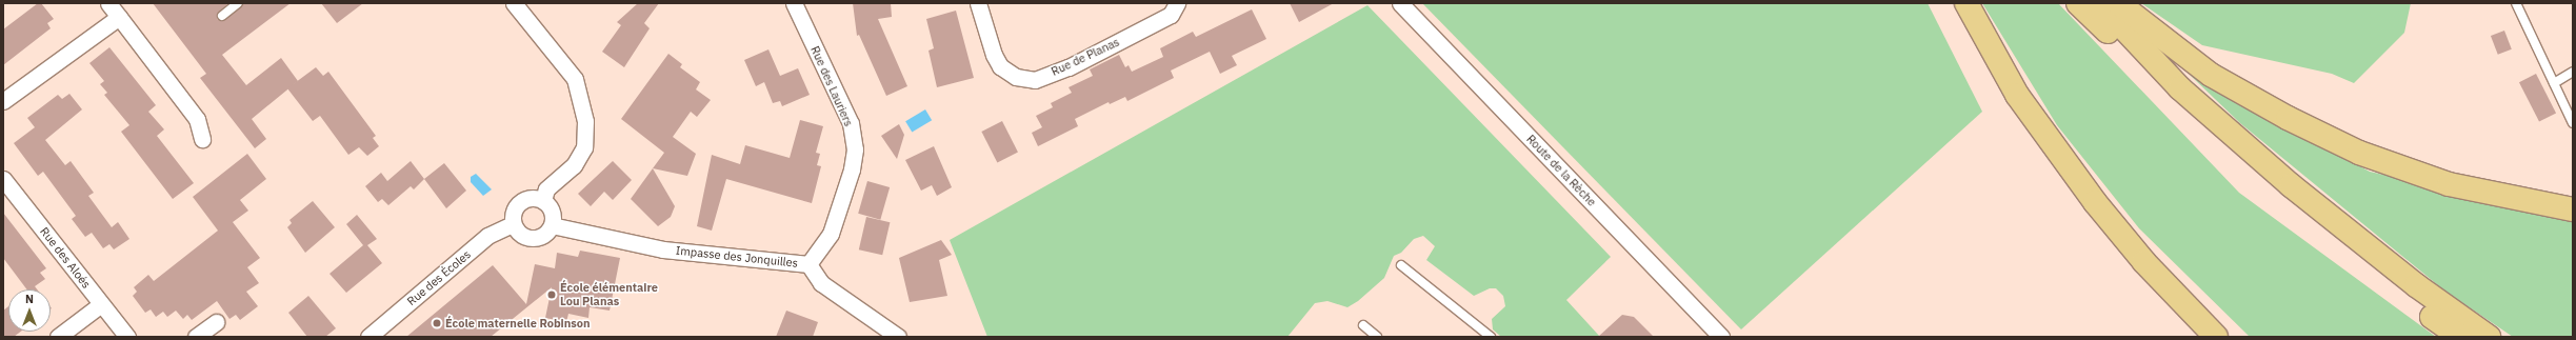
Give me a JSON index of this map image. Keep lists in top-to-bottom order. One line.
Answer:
{"streets":{"street":["Rue de Planas","Rue des Lauriers","Route de la Rèche","Impasse des Jonquilles","Rue des Aloés","Rue des Écoles"]},"crossings":[["Rue des Lauriers","Impasse des Jonquilles"],["Impasse des Jonquilles","Rue des Écoles"]],"places":["École élémentaire Lou Planas","École maternelle Robinson"],"north":"top"}
